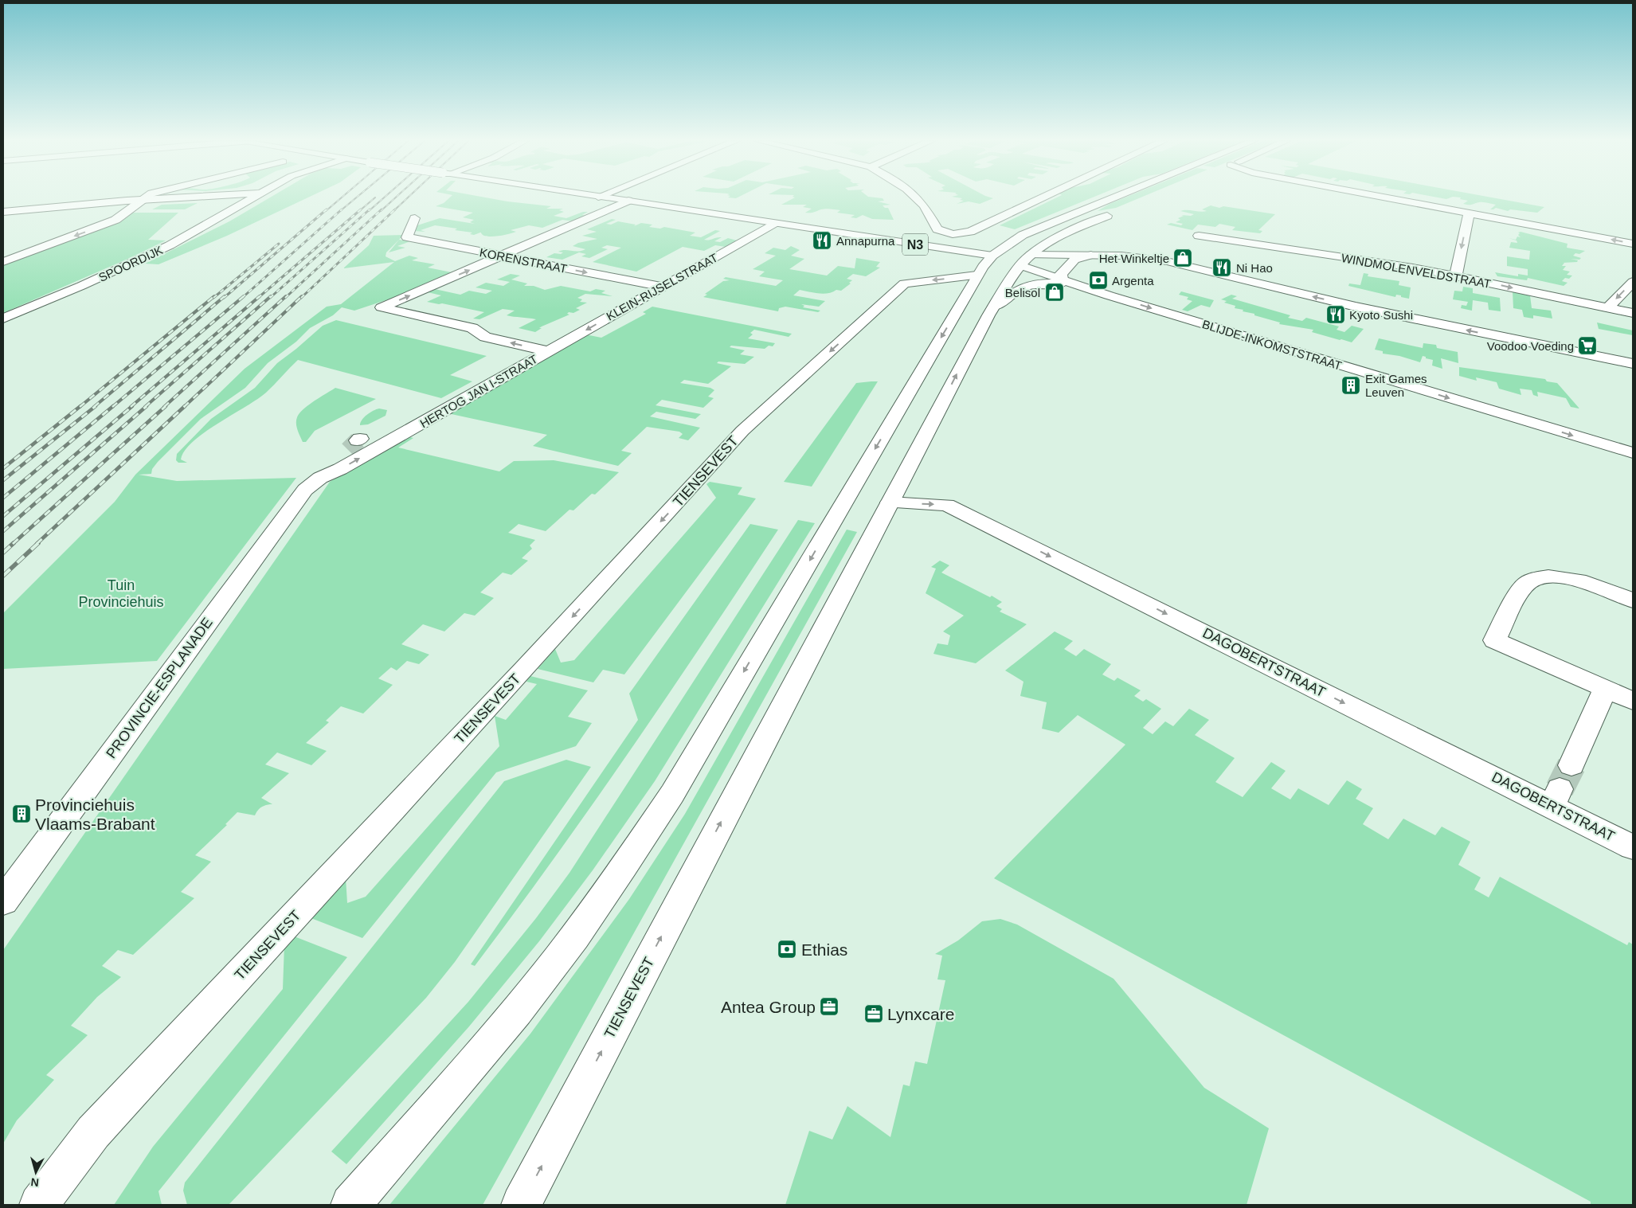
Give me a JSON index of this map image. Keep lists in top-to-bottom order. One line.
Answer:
{"streets":{"street":["N3","KORENSTRAAT","SPOORDIJK","WINDMOLENVELDSTRAAT","KLEIN-RIJSELSTRAAT","BLIJDE-INKOMSTSTRAAT","HERTOG JAN I-STRAAT","TIENSEVEST","DAGOBERTSTRAAT","PROVINCIE-ESPLANADE"]},"crossings":[["N3","KLEIN-RIJSELSTRAAT"],["N3","BLIJDE-INKOMSTSTRAAT"],["N3","TIENSEVEST"],["KORENSTRAAT","KLEIN-RIJSELSTRAAT"],["KORENSTRAAT","HERTOG JAN I-STRAAT"],["KLEIN-RIJSELSTRAAT","HERTOG JAN I-STRAAT"],["BLIJDE-INKOMSTSTRAAT","TIENSEVEST"],["HERTOG JAN I-STRAAT","PROVINCIE-ESPLANADE"],["TIENSEVEST","DAGOBERTSTRAAT"]],"one_way":["DAGOBERTSTRAAT"],"parks":["Tuin Provinciehuis"],"places":{"restaurant":["Annapurna","Ni Hao","Kyoto Sushi"],"shop":["Het Winkeltje","Belisol"],"bank":["Argenta","Ethias"],"supermarket":["Voodoo Voeding"],"building":["Exit Games Leuven","Provinciehuis Vlaams-Brabant"],"office":["Antea Group","Lynxcare"]},"north":"bottom"}
